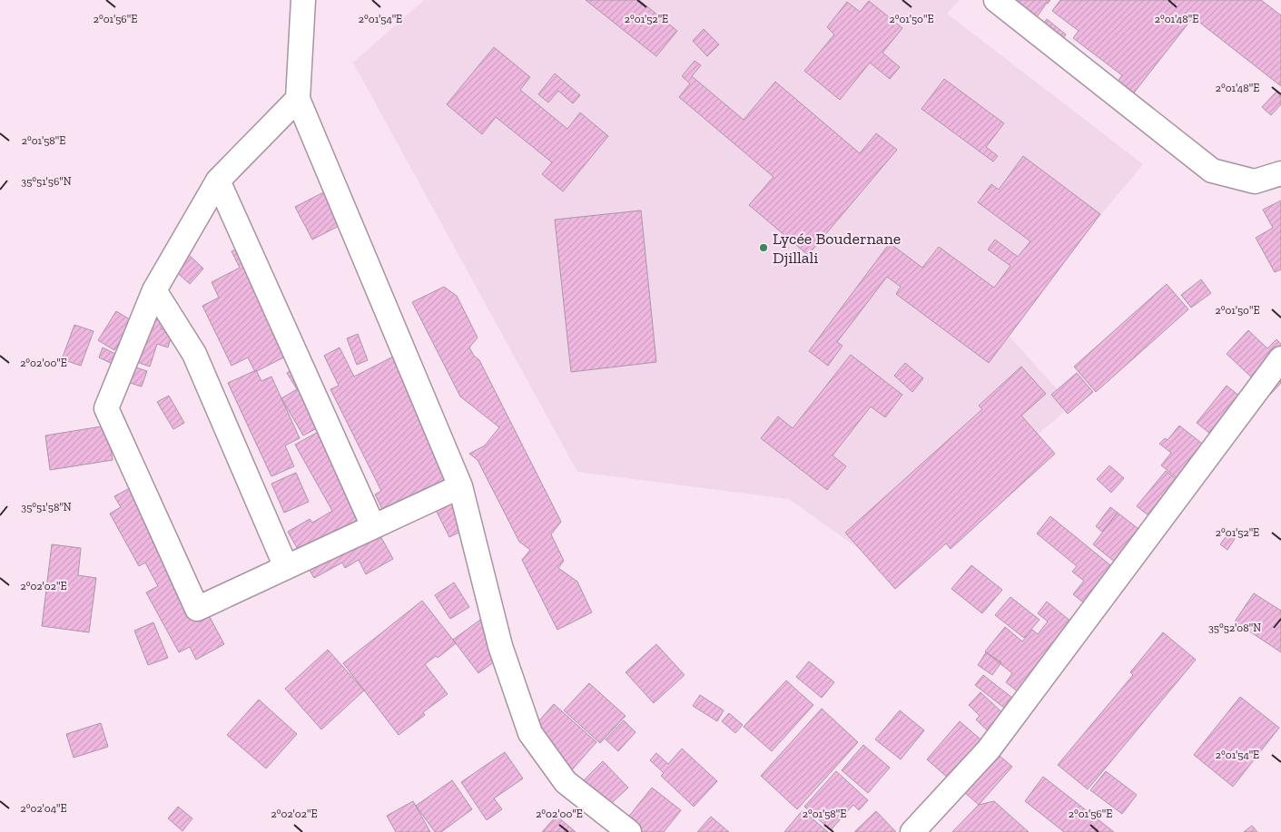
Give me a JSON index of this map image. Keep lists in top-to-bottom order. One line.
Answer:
{"places":["Lycée Boudernane Djillali"],"coordinates":["2°01'56\"E","2°01'54\"E","2°01'52\"E","2°01'50\"E","2°01'48\"E","2°01'58\"E","35°51'56\"N","2°02'00\"E","35°51'58\"N","2°02'02\"E","35°52'08\"N","2°02'04\"E"]}
